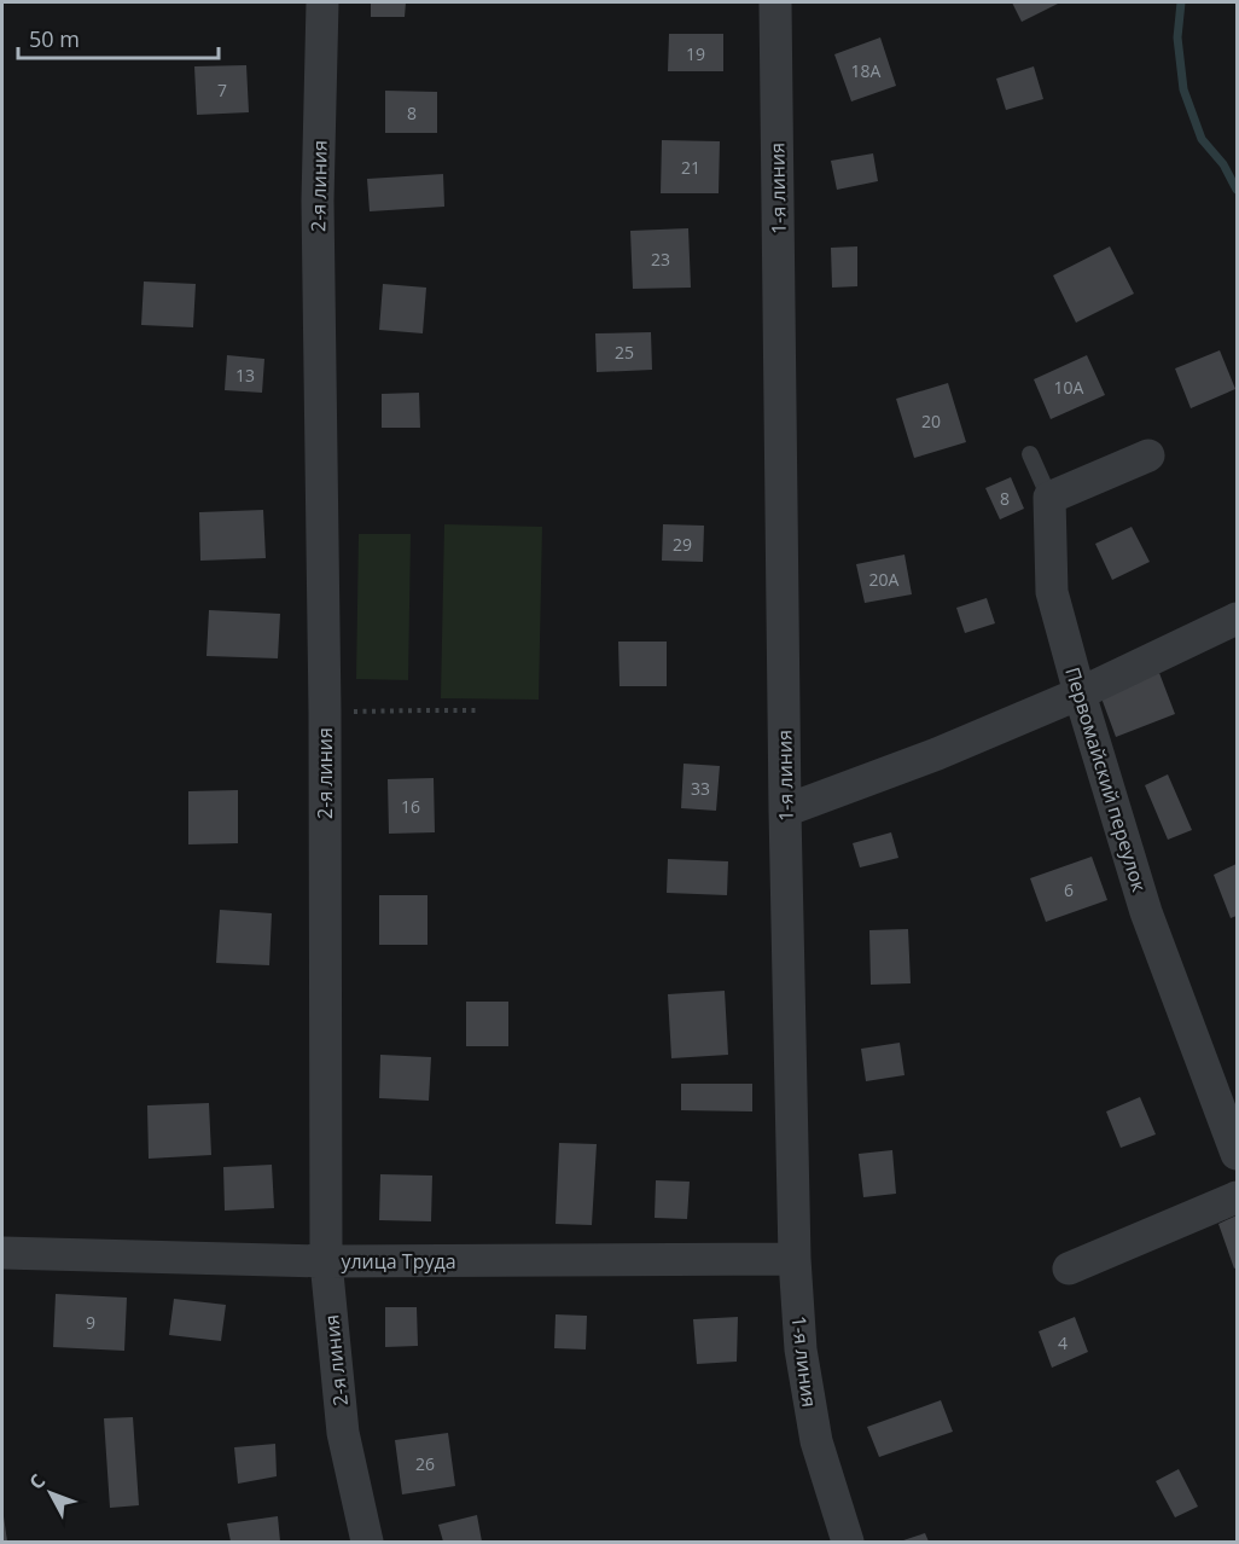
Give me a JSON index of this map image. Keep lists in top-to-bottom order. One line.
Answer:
{"streets":{"street":["2-я линия","1-я линия","Первомайский переулок","улица Труда"]},"crossings":[["2-я линия","улица Труда"],["1-я линия","улица Труда"]],"house_numbers":["19","18А","7","8","21","23","25","13","10А","20","8","29","20А","33","16","6","9","4","26"],"scale_bar":"50 m","north":"top left"}
